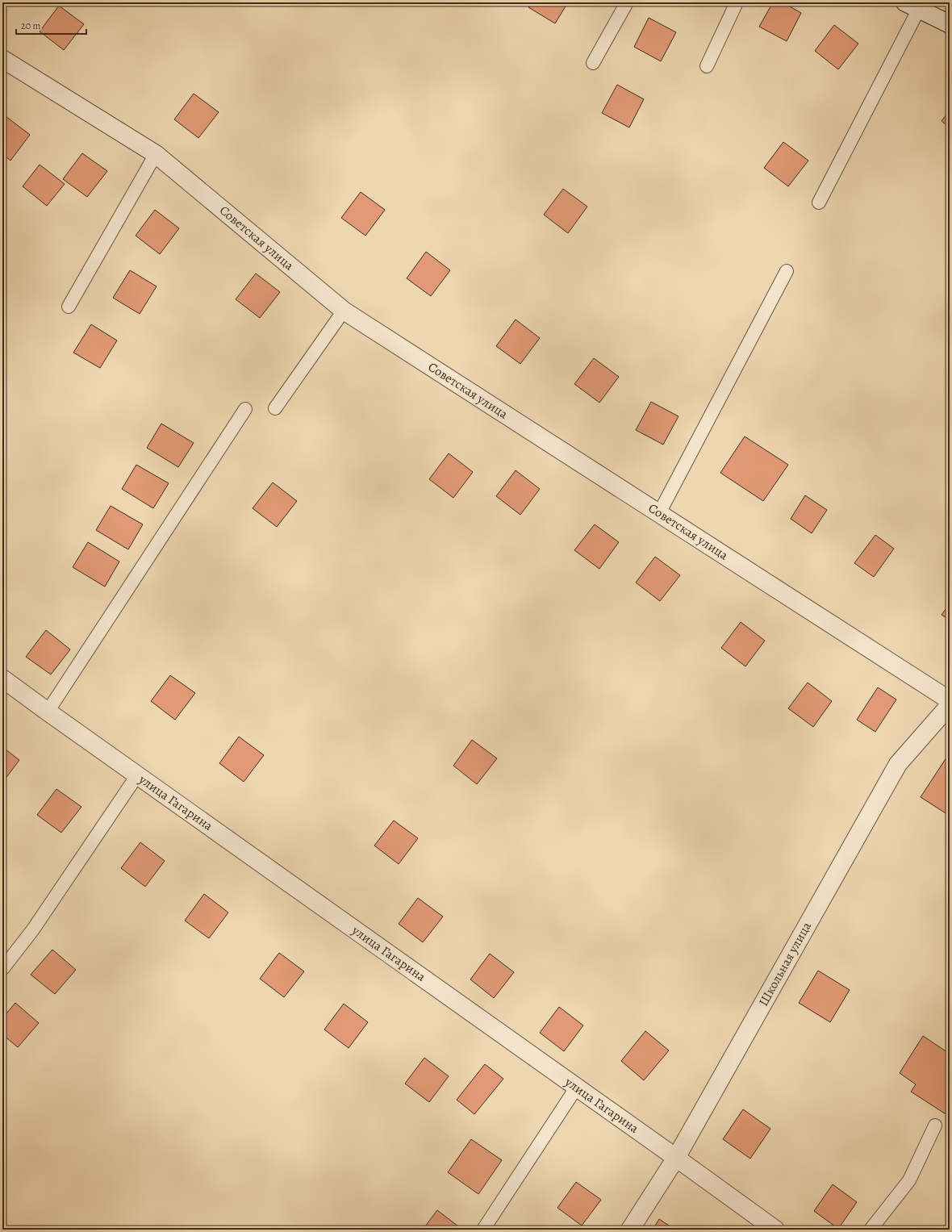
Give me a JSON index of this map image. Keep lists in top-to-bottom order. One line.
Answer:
{"streets":{"street":["Советская улица","улица Гагарина","Школьная улица"]},"crossings":[["улица Гагарина","Школьная улица"]],"scale_bar":"20 m"}
